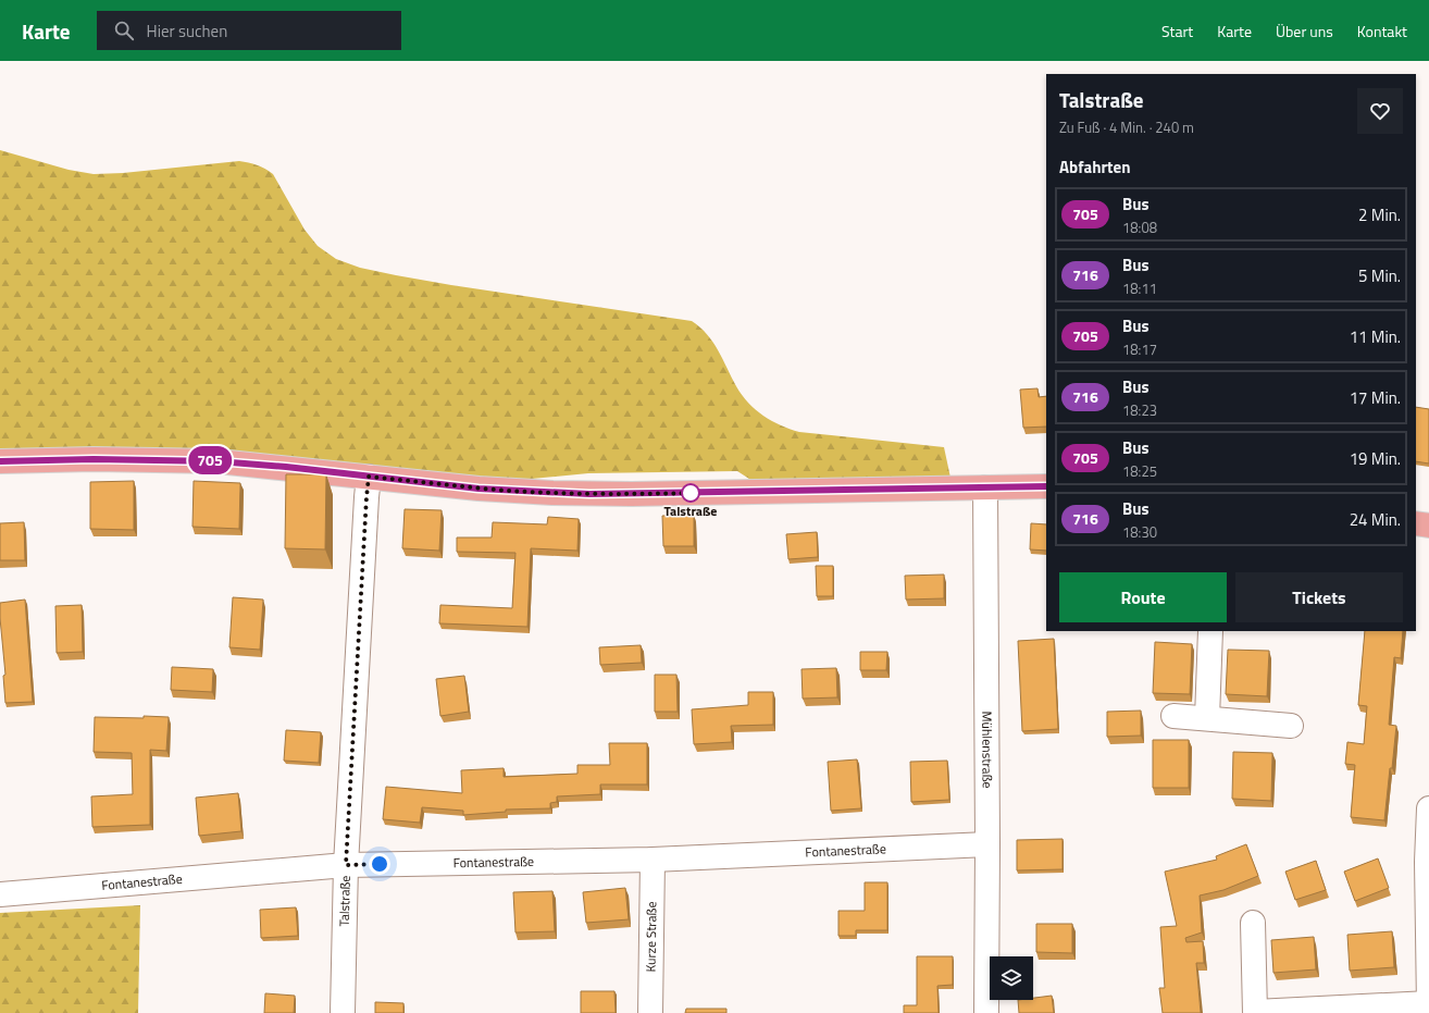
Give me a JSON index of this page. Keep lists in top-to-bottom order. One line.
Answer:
{"streets":{"street":["Mühlenstraße","Fontanestraße","Talstraße","Kurze Straße"]},"crossings":[["Mühlenstraße","Fontanestraße"],["Fontanestraße","Talstraße"],["Fontanestraße","Kurze Straße"]],"places":["Talstraße"],"lines":["bus line 705"],"page":{"header":"Karte","search":"Hier suchen","nav":["Start","Karte","Über uns","Kontakt"],"on_map":"705","heading":[["Talstraße","Zu Fuß · 4 Min. · 240 m"],"Abfahrten"],"list":[{"mark":"705","name":"Bus","note":"18:08","value":"2 Min."},{"mark":"716","name":"Bus","note":"18:11","value":"5 Min."},{"mark":"705","name":"Bus","note":"18:17","value":"11 Min."},{"mark":"716","name":"Bus","note":"18:23","value":"17 Min."},{"mark":"705","name":"Bus","note":"18:25","value":"19 Min."},{"mark":"716","name":"Bus","note":"18:30","value":"24 Min."}],"buttons":["Route","Tickets"]}}
